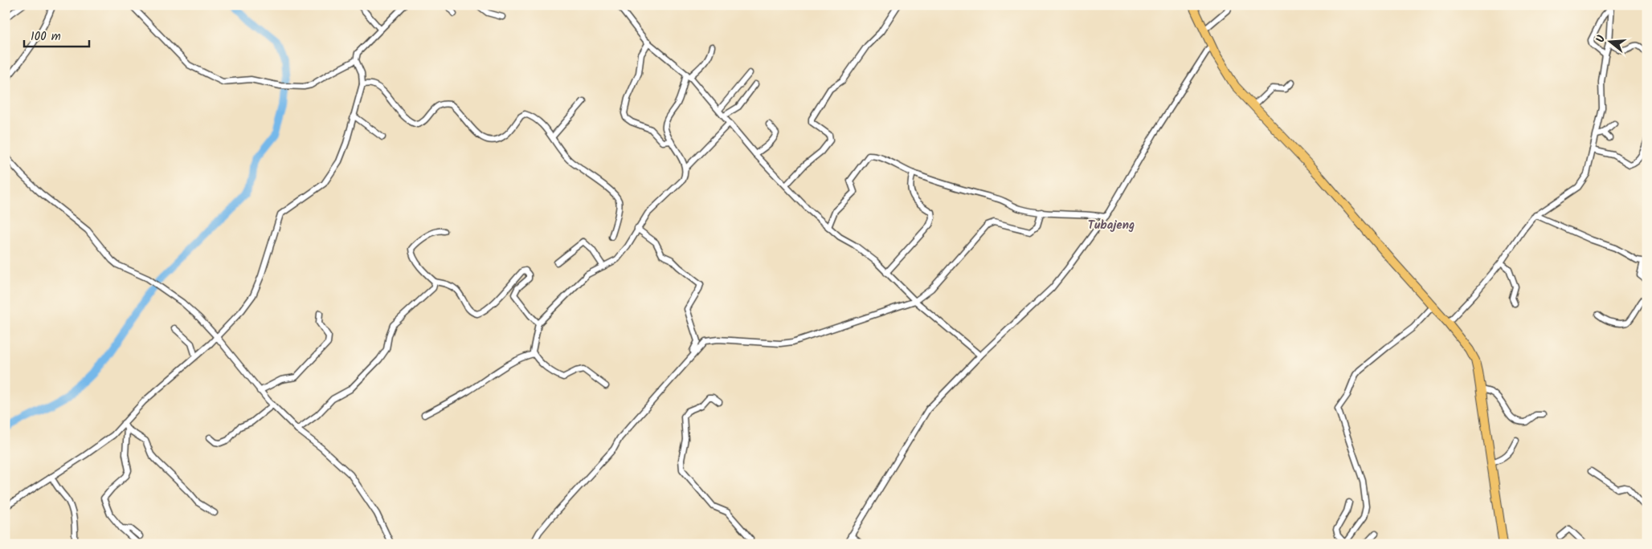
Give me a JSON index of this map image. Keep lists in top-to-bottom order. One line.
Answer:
{"districts":["Tubajeng"],"scale_bar":"100 m","north":"left"}
